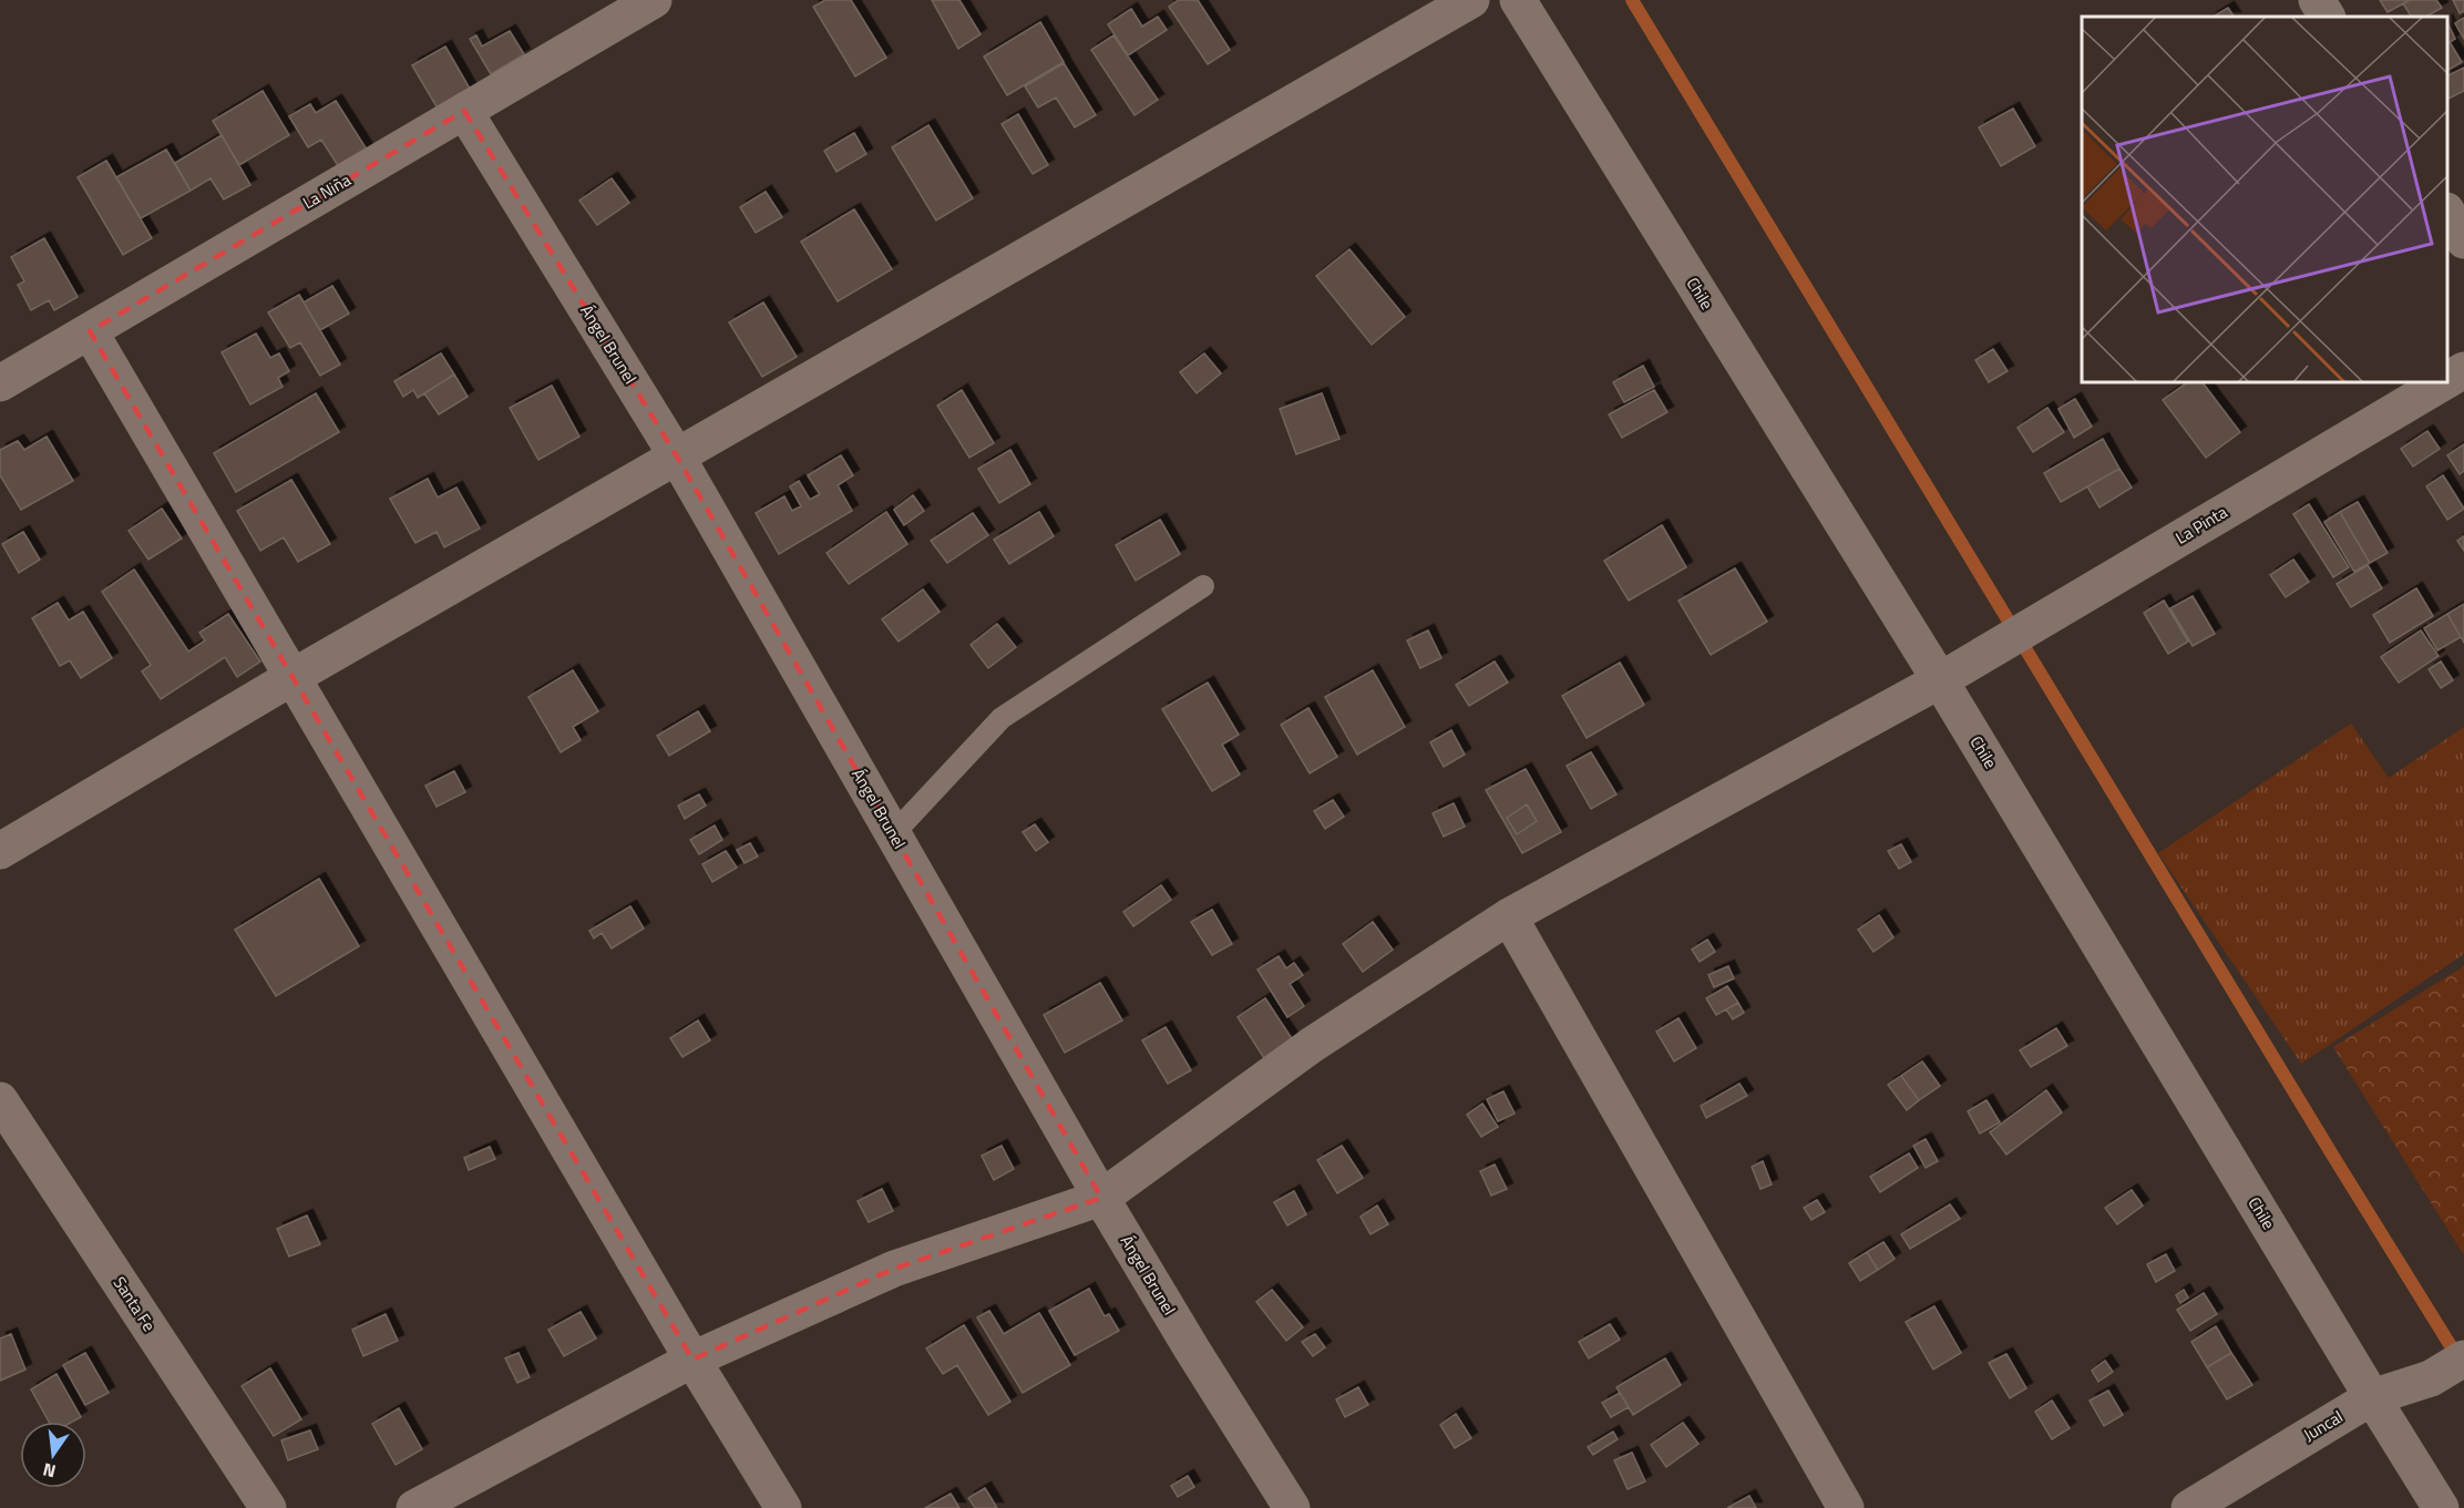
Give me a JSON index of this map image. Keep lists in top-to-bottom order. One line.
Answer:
{"streets":{"street":["La Niña","Chile","Ángel Brunel","La Pinta","Santa Fe","Juncal"]},"crossings":[["La Niña","Ángel Brunel"],["Chile","La Pinta"],["Chile","Juncal"],["Ángel Brunel","La Pinta"]],"north":"bottom"}
